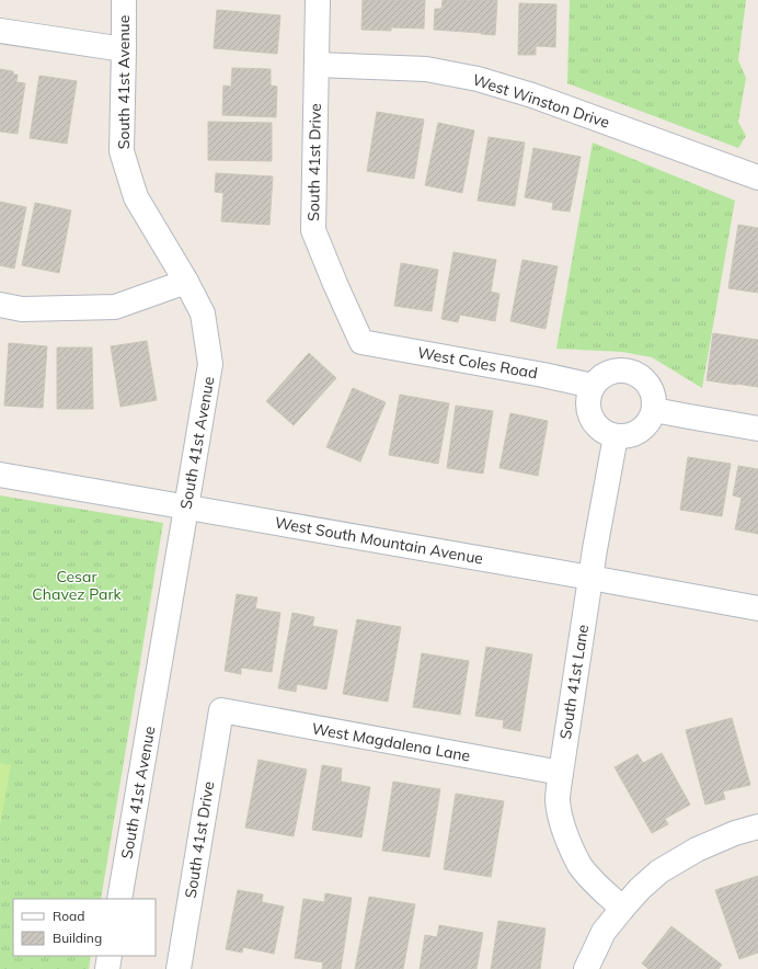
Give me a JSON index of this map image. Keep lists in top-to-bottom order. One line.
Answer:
{"streets":{"street":["South 41st Avenue","West Winston Drive","South 41st Drive","West Coles Road","West South Mountain Avenue","South 41st Lane","West Magdalena Lane"]},"crossings":[["South 41st Avenue","West South Mountain Avenue"],["West Winston Drive","South 41st Drive"],["South 41st Drive","West Coles Road"],["South 41st Drive","West Magdalena Lane"],["West Coles Road","South 41st Lane"],["West South Mountain Avenue","South 41st Lane"],["South 41st Lane","West Magdalena Lane"]],"parks":["Cesar Chavez Park"],"legend":["Road","Building"]}
